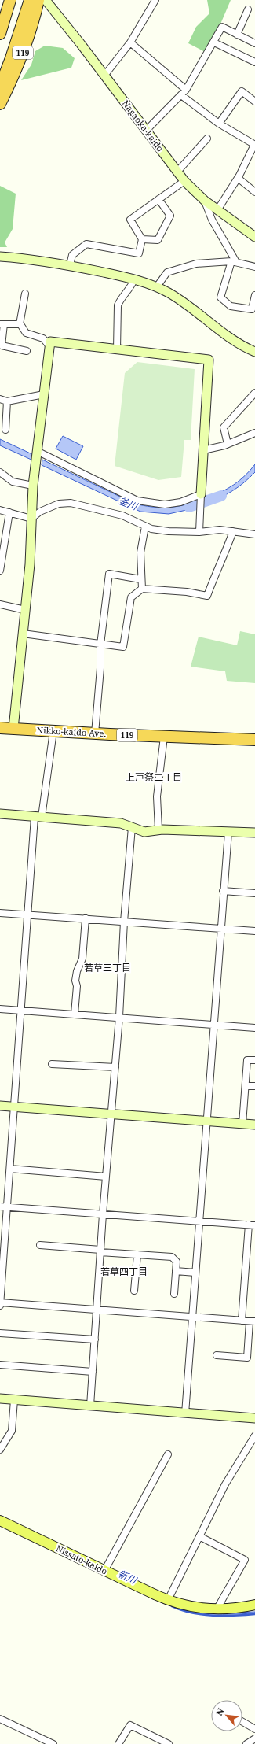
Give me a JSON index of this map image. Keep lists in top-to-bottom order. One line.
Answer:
{"streets":{"highway":["119","Nikko-kaido Ave."],"main road":["Nissato-kaido"],"street":["Nagaoka-kaido"]},"districts":["上戸祭二丁目","若草三丁目","若草四丁目"],"water":["釜川","新川"],"north":"top left"}
